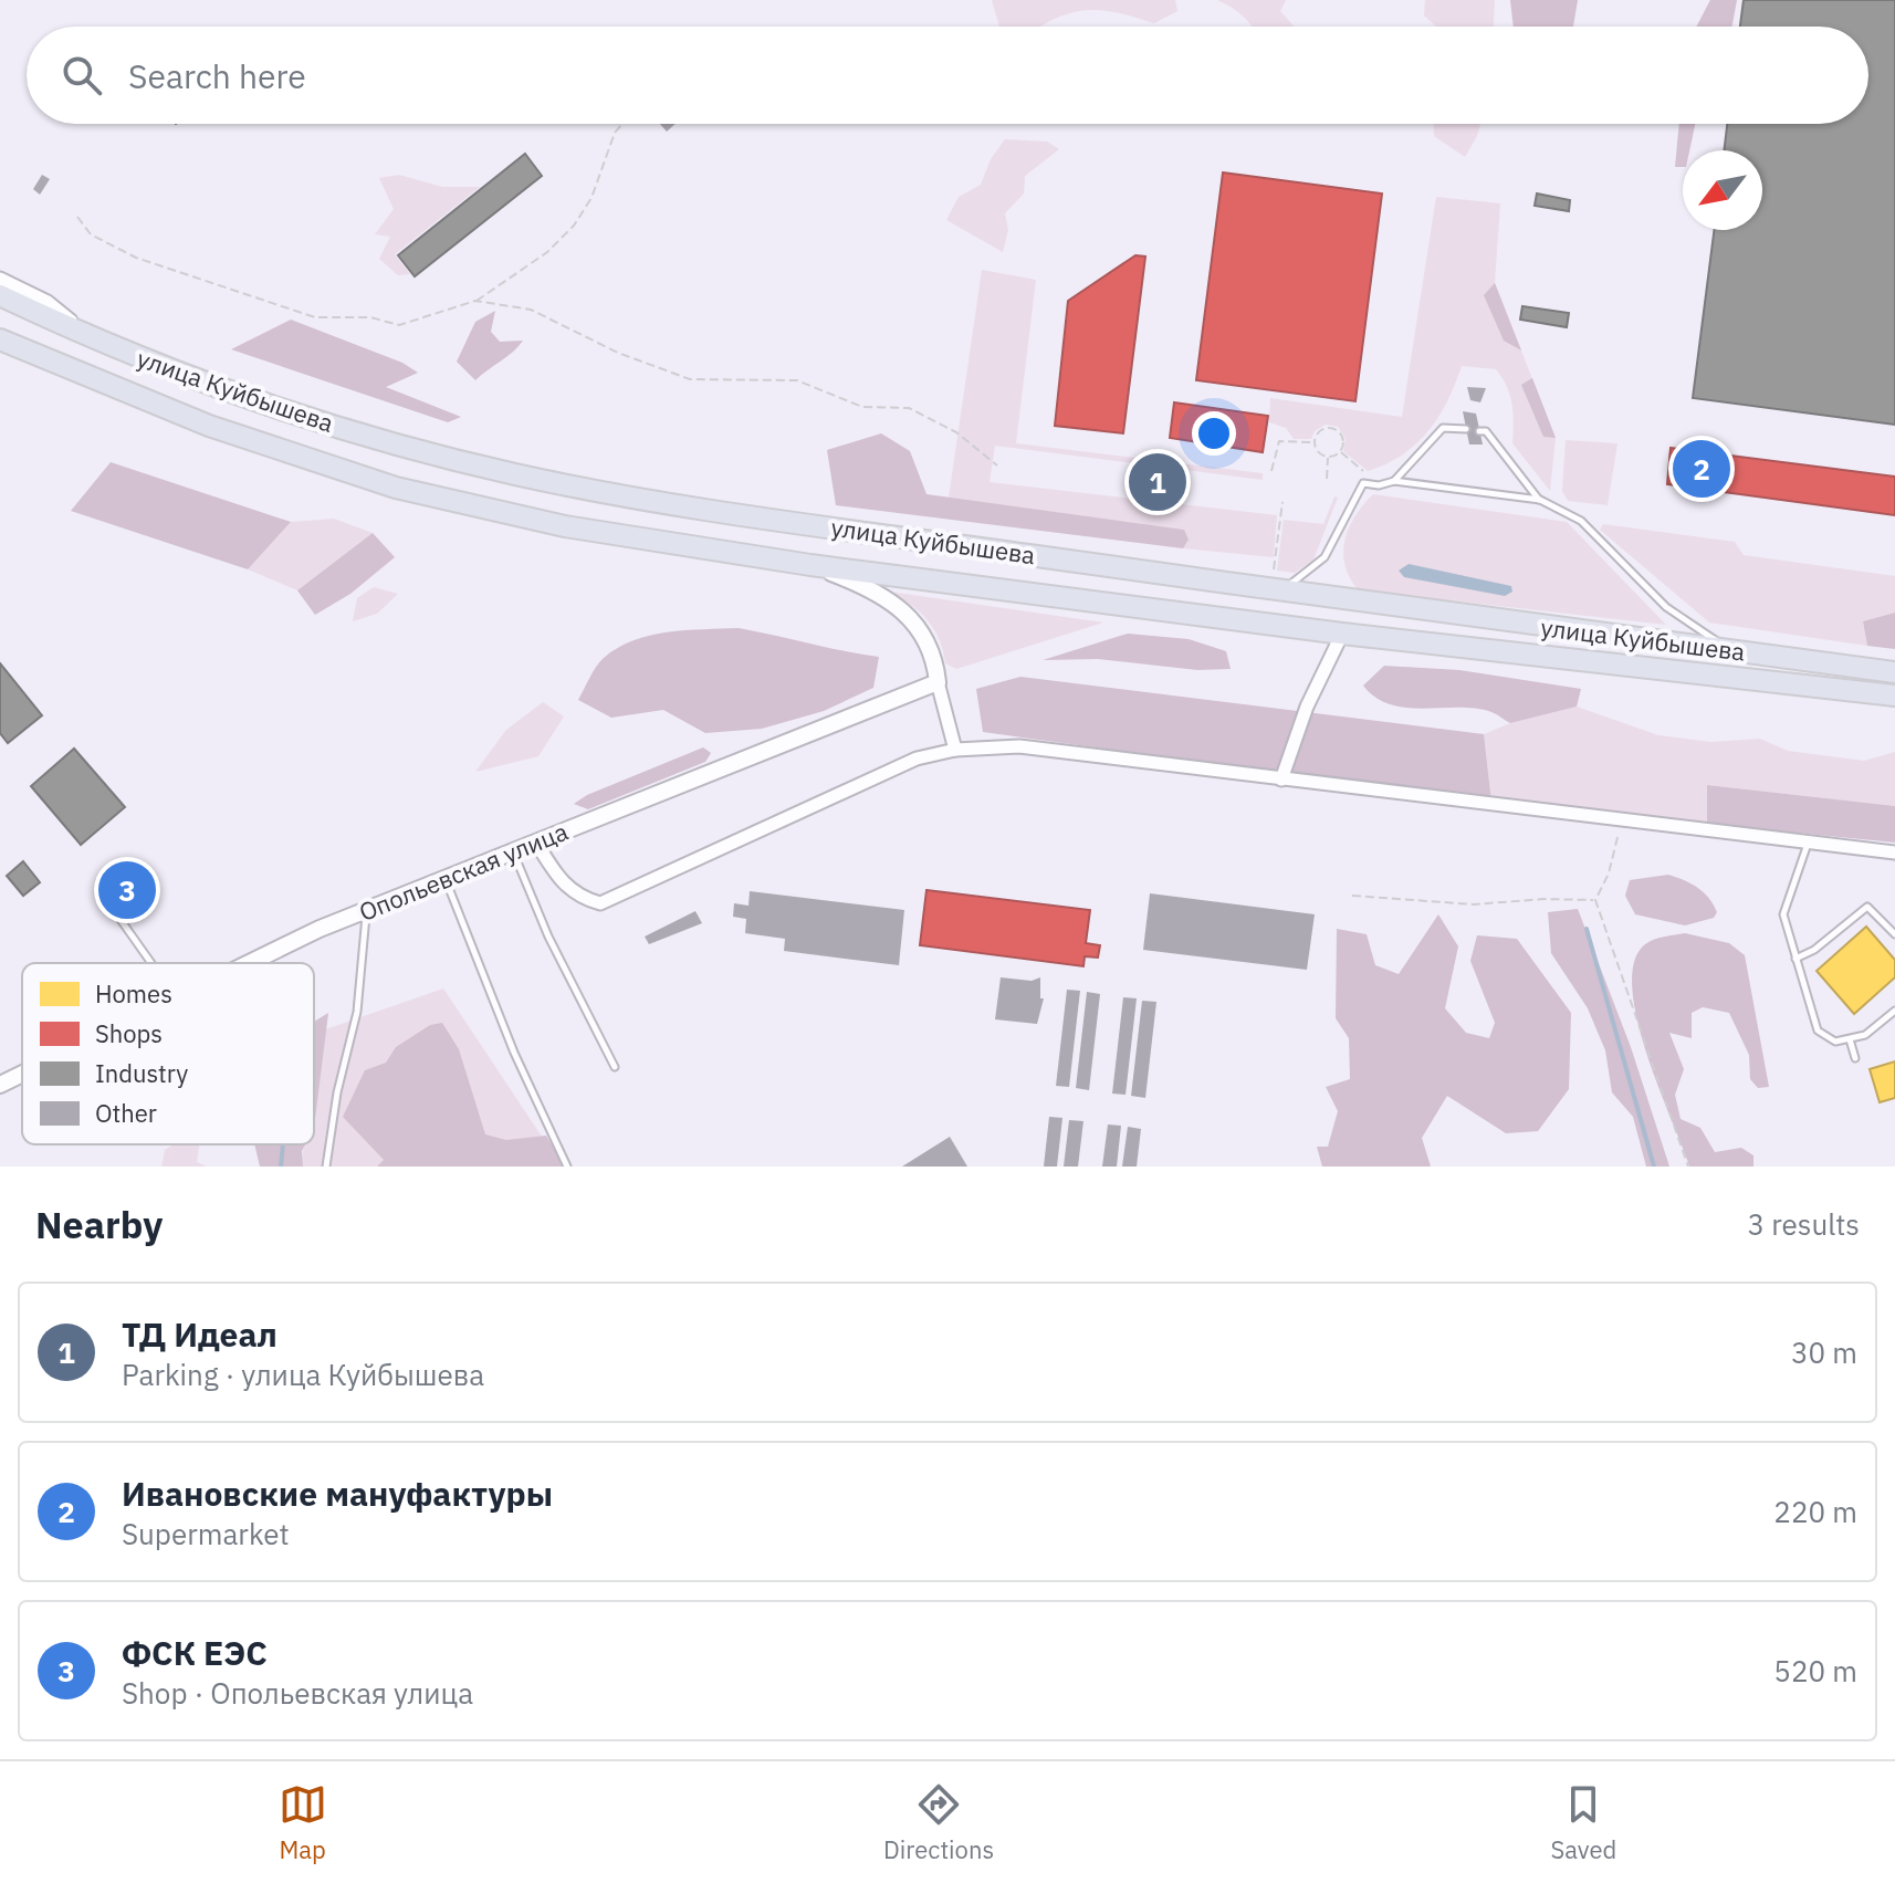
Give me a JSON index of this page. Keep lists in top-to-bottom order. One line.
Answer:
{"streets":{"highway":["улица Куйбышева"],"street":["Опольевская улица"]},"legend":["Homes","Shops","Industry","Other"],"north":"bottom left","page":{"search":"Search here","pins":["2","1","3"],"heading":["Nearby","3 results"],"list":[{"mark":"1","name":"ТД Идеал","note":"Parking · улица Куйбышева","value":"30 m"},{"mark":"2","name":"Ивановские мануфактуры","note":"Supermarket","value":"220 m"},{"mark":"3","name":"ФСК ЕЭС","note":"Shop · Опольевская улица","value":"520 m"}],"nav":["Map","Directions","Saved"]}}
